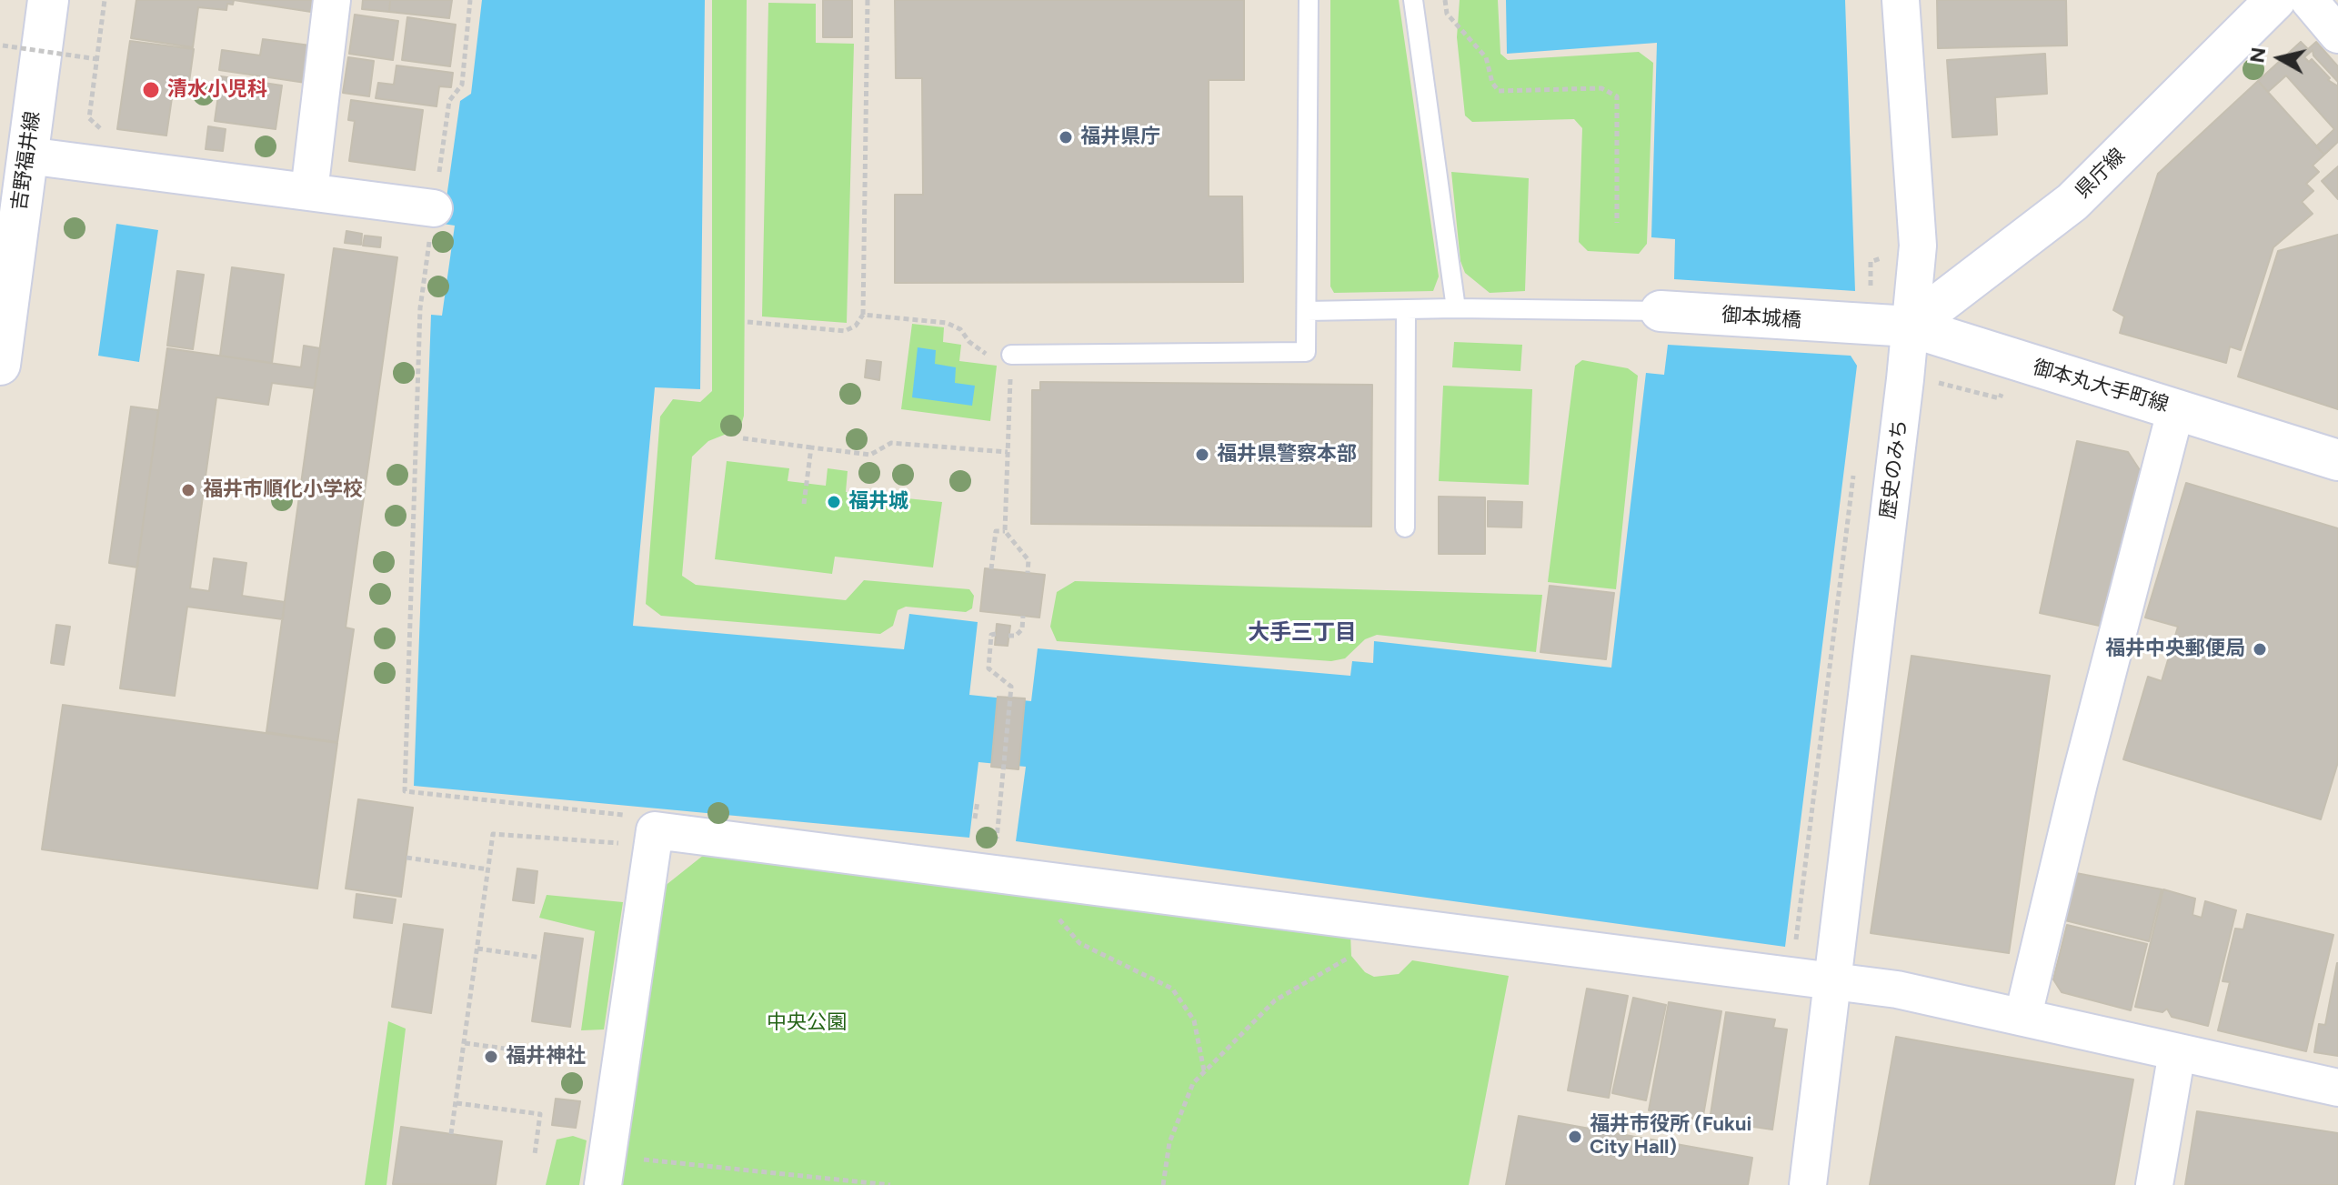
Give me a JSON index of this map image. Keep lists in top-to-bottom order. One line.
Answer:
{"streets":{"main road":["吉野福井線","県庁線","御本城橋","御本丸大手町線"],"street":["歴史のみち"]},"crossings":[["県庁線","御本丸大手町線"],["県庁線","歴史のみち"],["御本城橋","御本丸大手町線"],["御本丸大手町線","歴史のみち"]],"districts":["大手三丁目"],"parks":["中央公園"],"places":["清水小児科","福井県庁","福井県警察本部","福井市順化小学校","福井城","福井中央郵便局","福井神社","福井市役所 (Fukui City Hall)"],"north":"left"}
